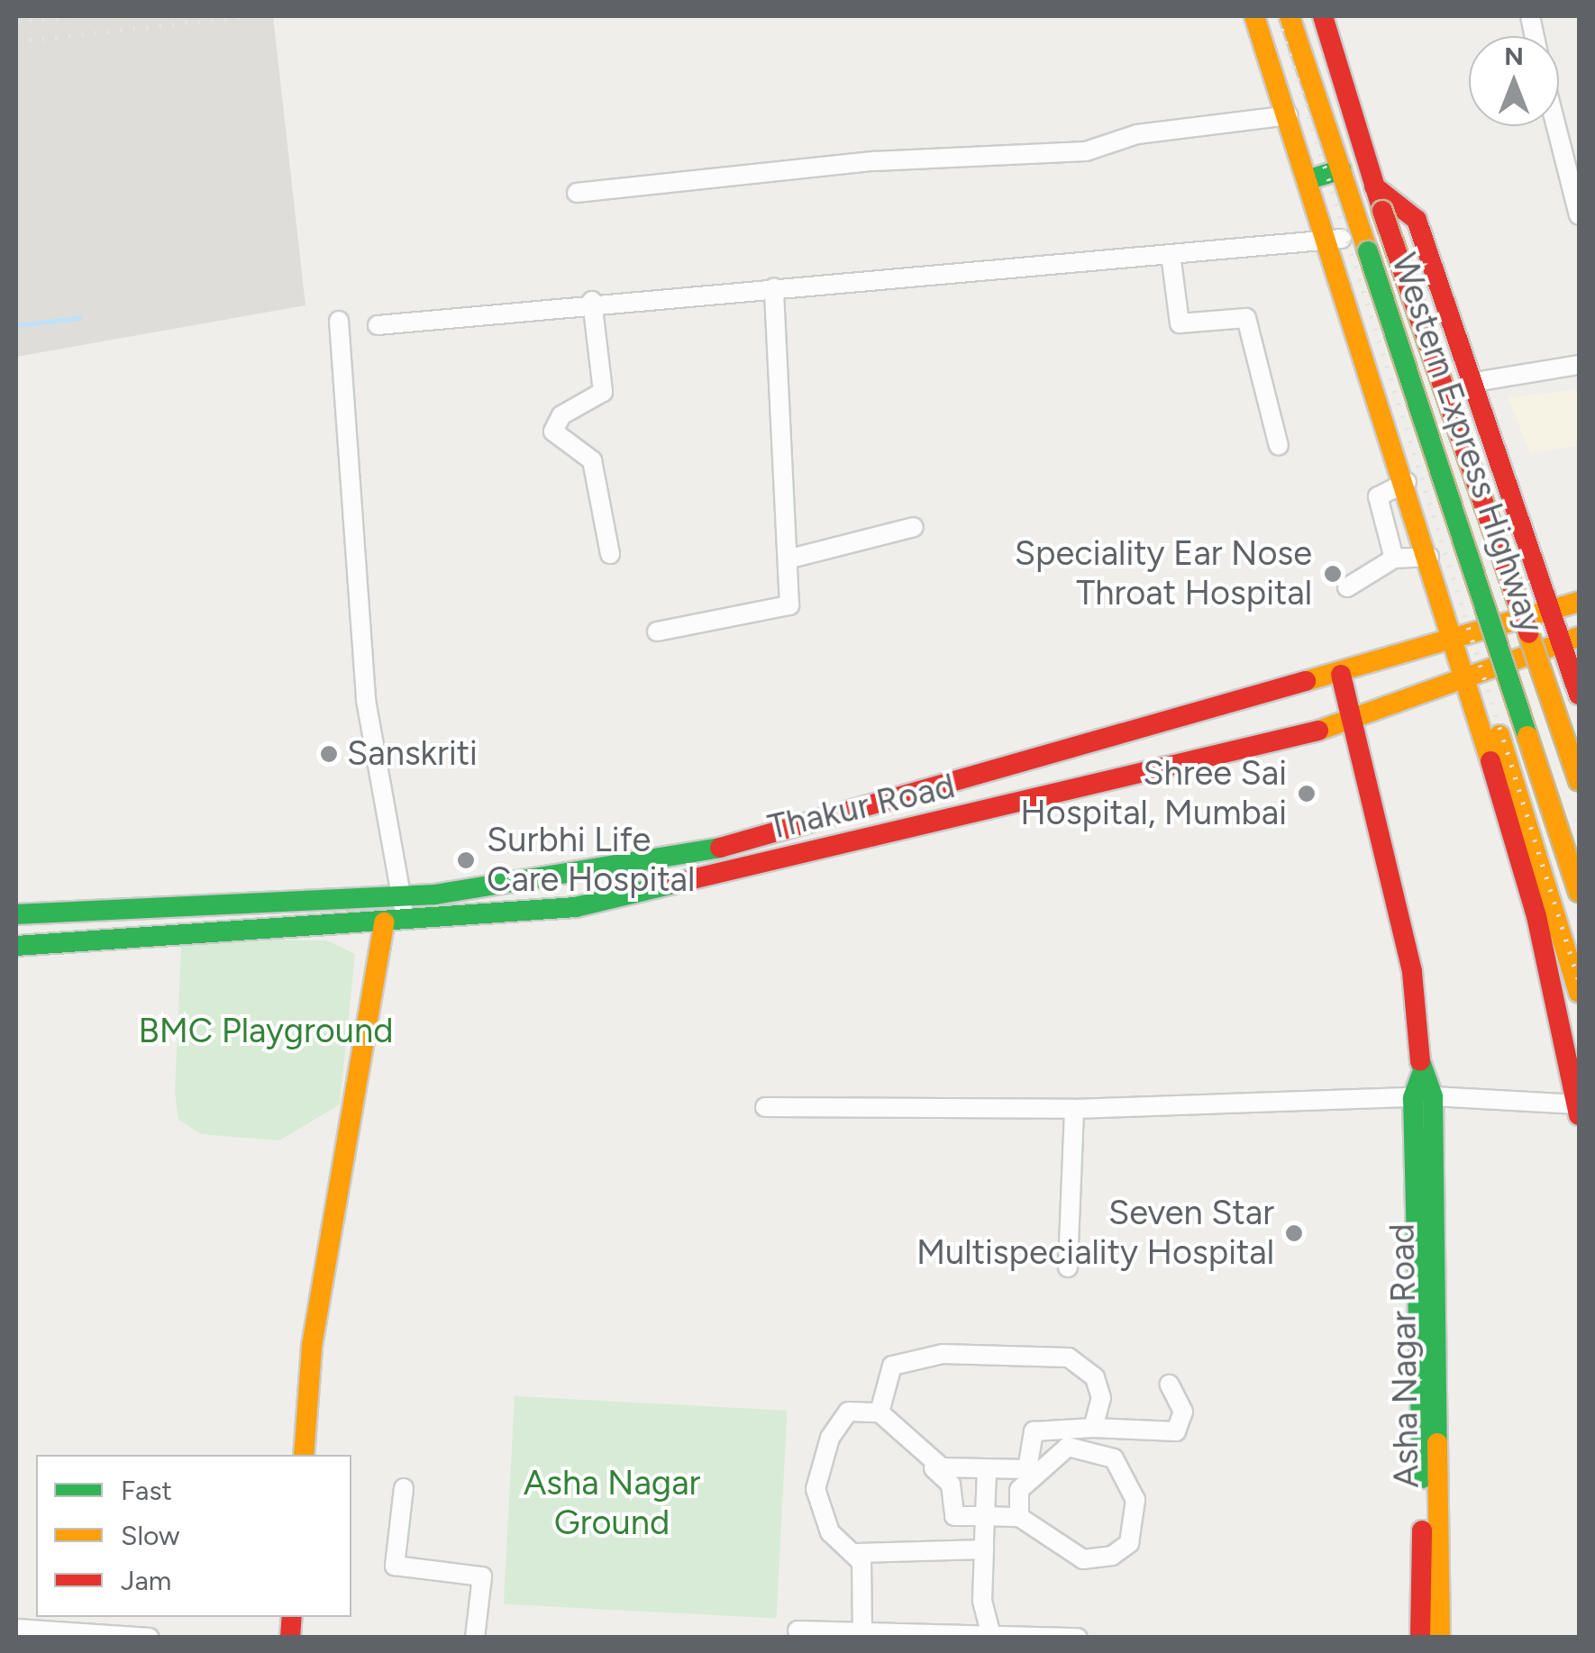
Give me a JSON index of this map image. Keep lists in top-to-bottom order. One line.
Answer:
{"streets":{"main road":["Western Express Highway","Thakur Road","Asha Nagar Road"]},"crossings":[["Thakur Road","Asha Nagar Road"]],"parks":["BMC Playground","Asha Nagar Ground"],"places":["Speciality Ear Nose Throat Hospital","Sanskriti","Shree Sai Hospital, Mumbai","Surbhi Life Care Hospital","Seven Star Multispeciality Hospital"],"legend":["Fast","Slow","Jam"],"north":"top"}
